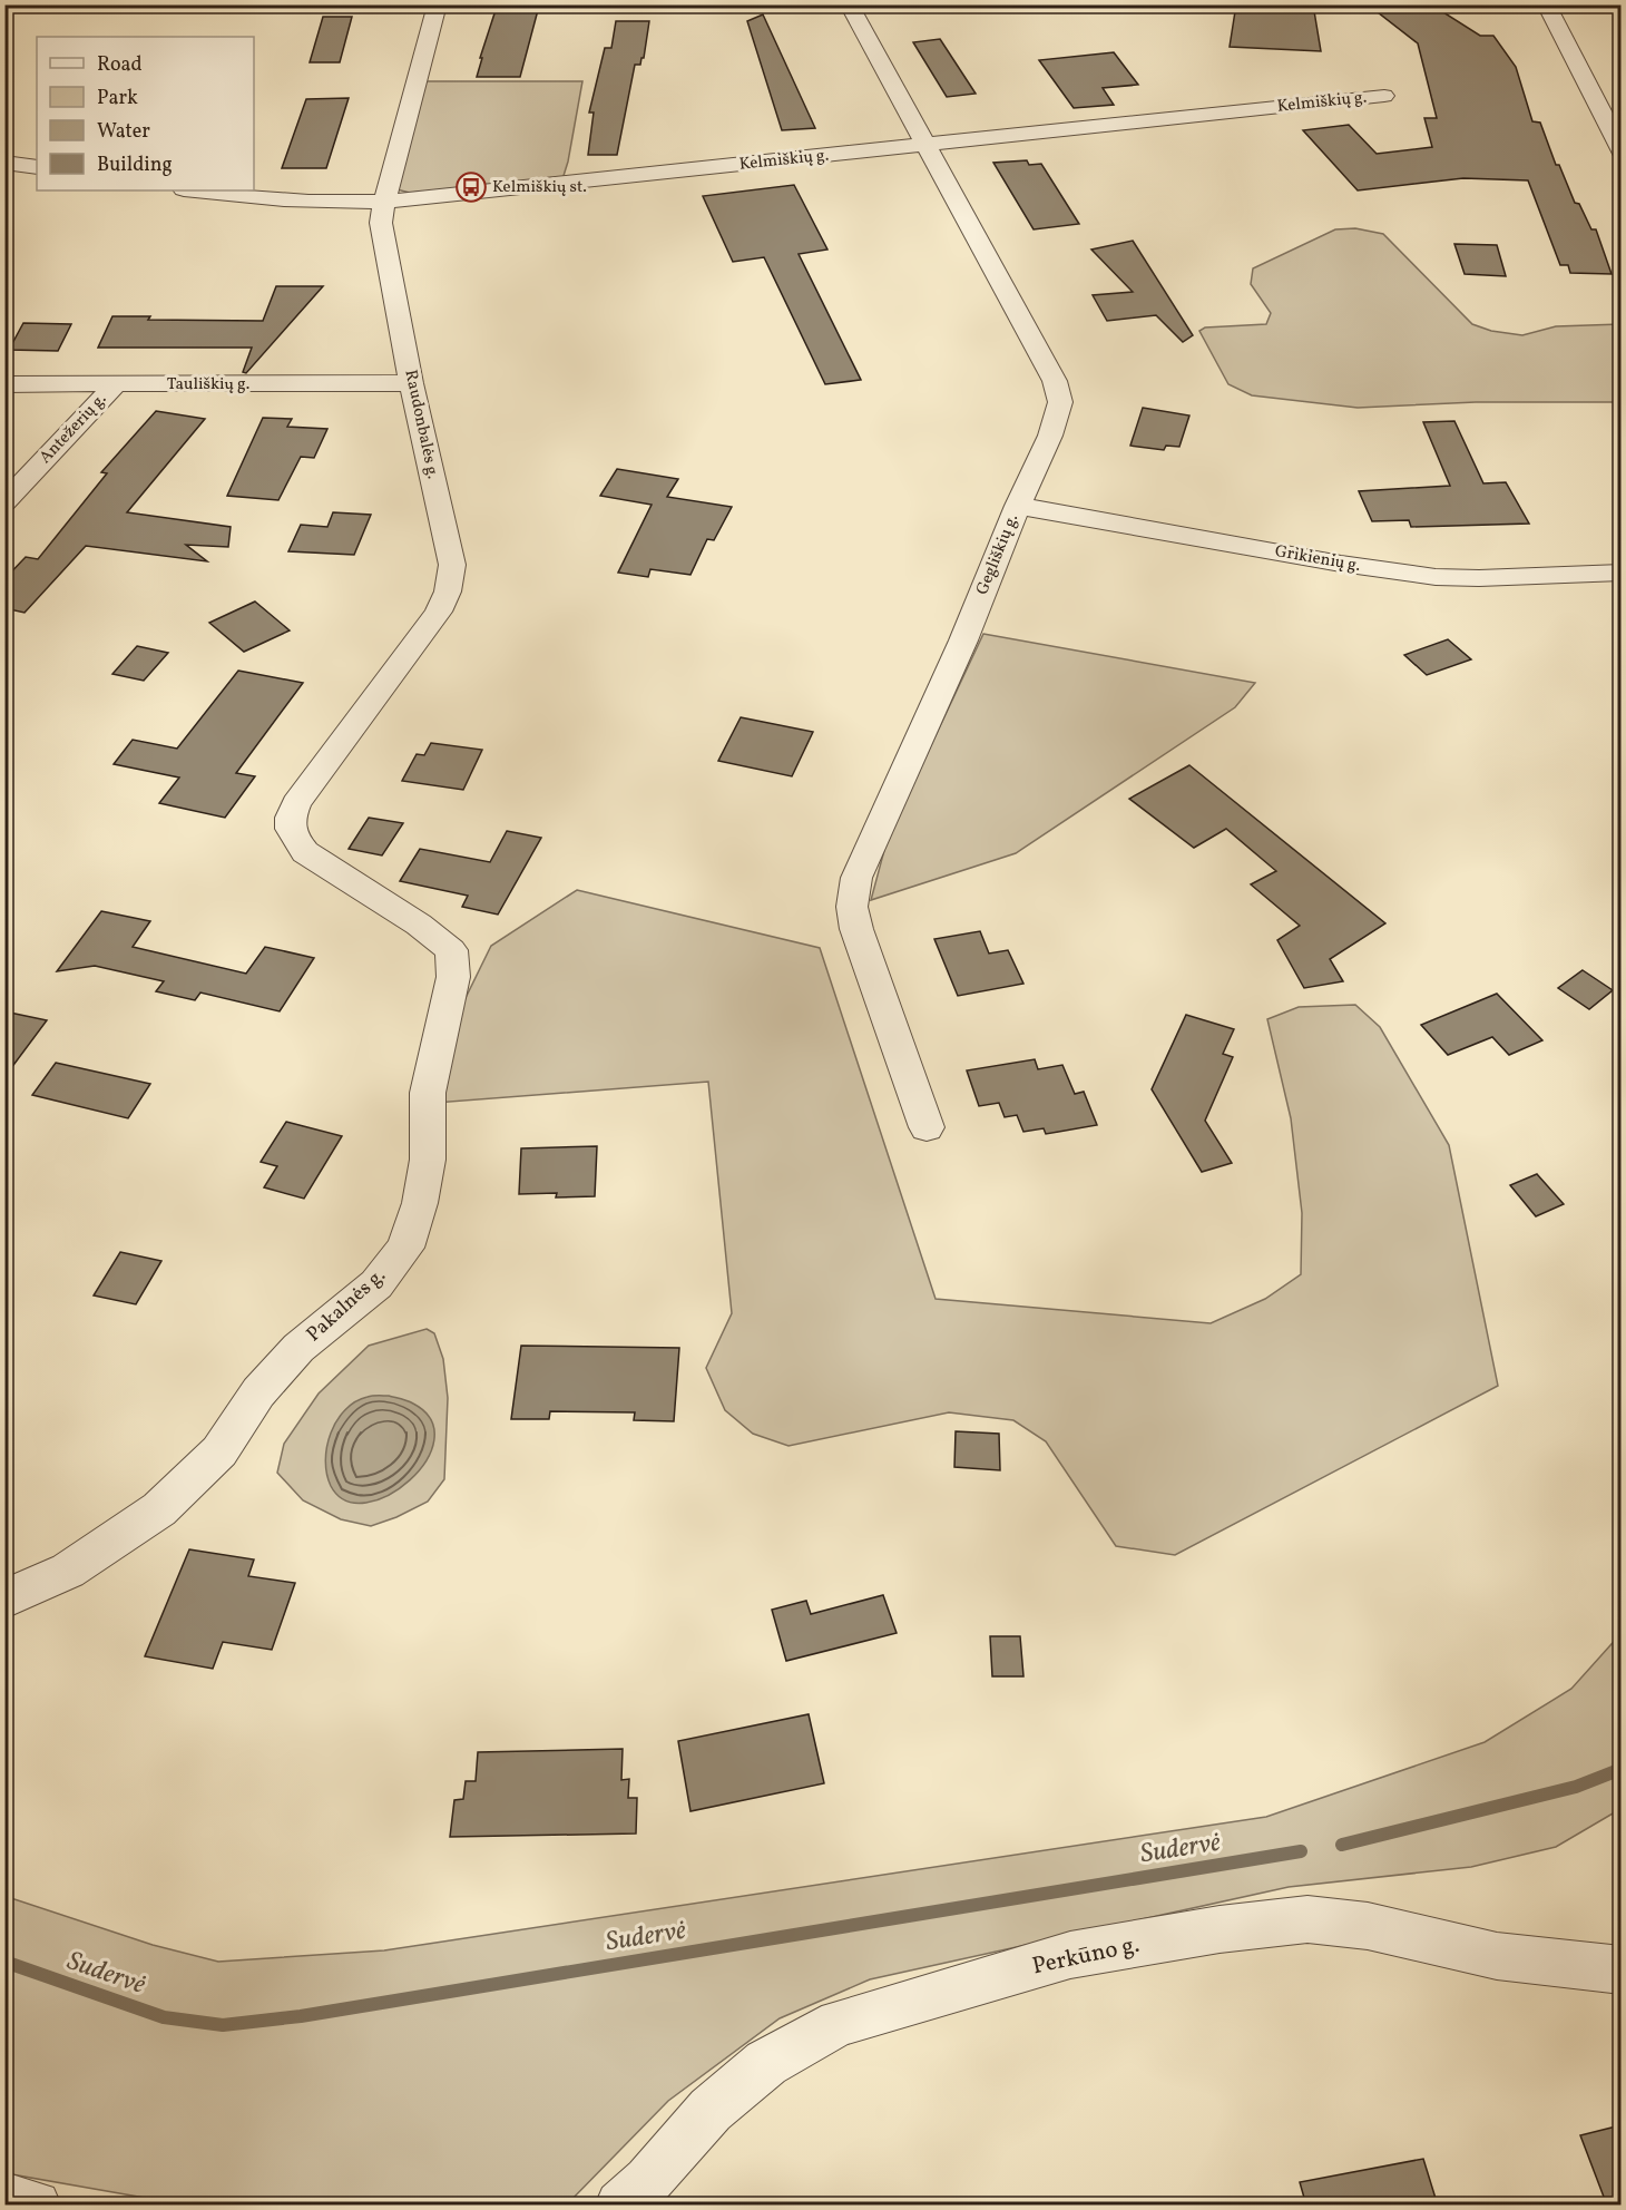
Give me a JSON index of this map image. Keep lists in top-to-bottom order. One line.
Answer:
{"streets":{"street":["Kelmiškių g.","Tauliškių g.","Raudonbalės g.","Antežerių g.","Gegliškių g.","Grikienių g.","Pakalnės g.","Perkūno g."]},"crossings":[["Kelmiškių g.","Raudonbalės g."],["Kelmiškių g.","Gegliškių g."],["Tauliškių g.","Raudonbalės g."],["Tauliškių g.","Antežerių g."],["Raudonbalės g.","Pakalnės g."],["Gegliškių g.","Grikienių g."]],"water":["Sudervė"],"places":{"bus stop":["Kelmiškių st."]},"legend":["Road","Park","Water","Building"]}
